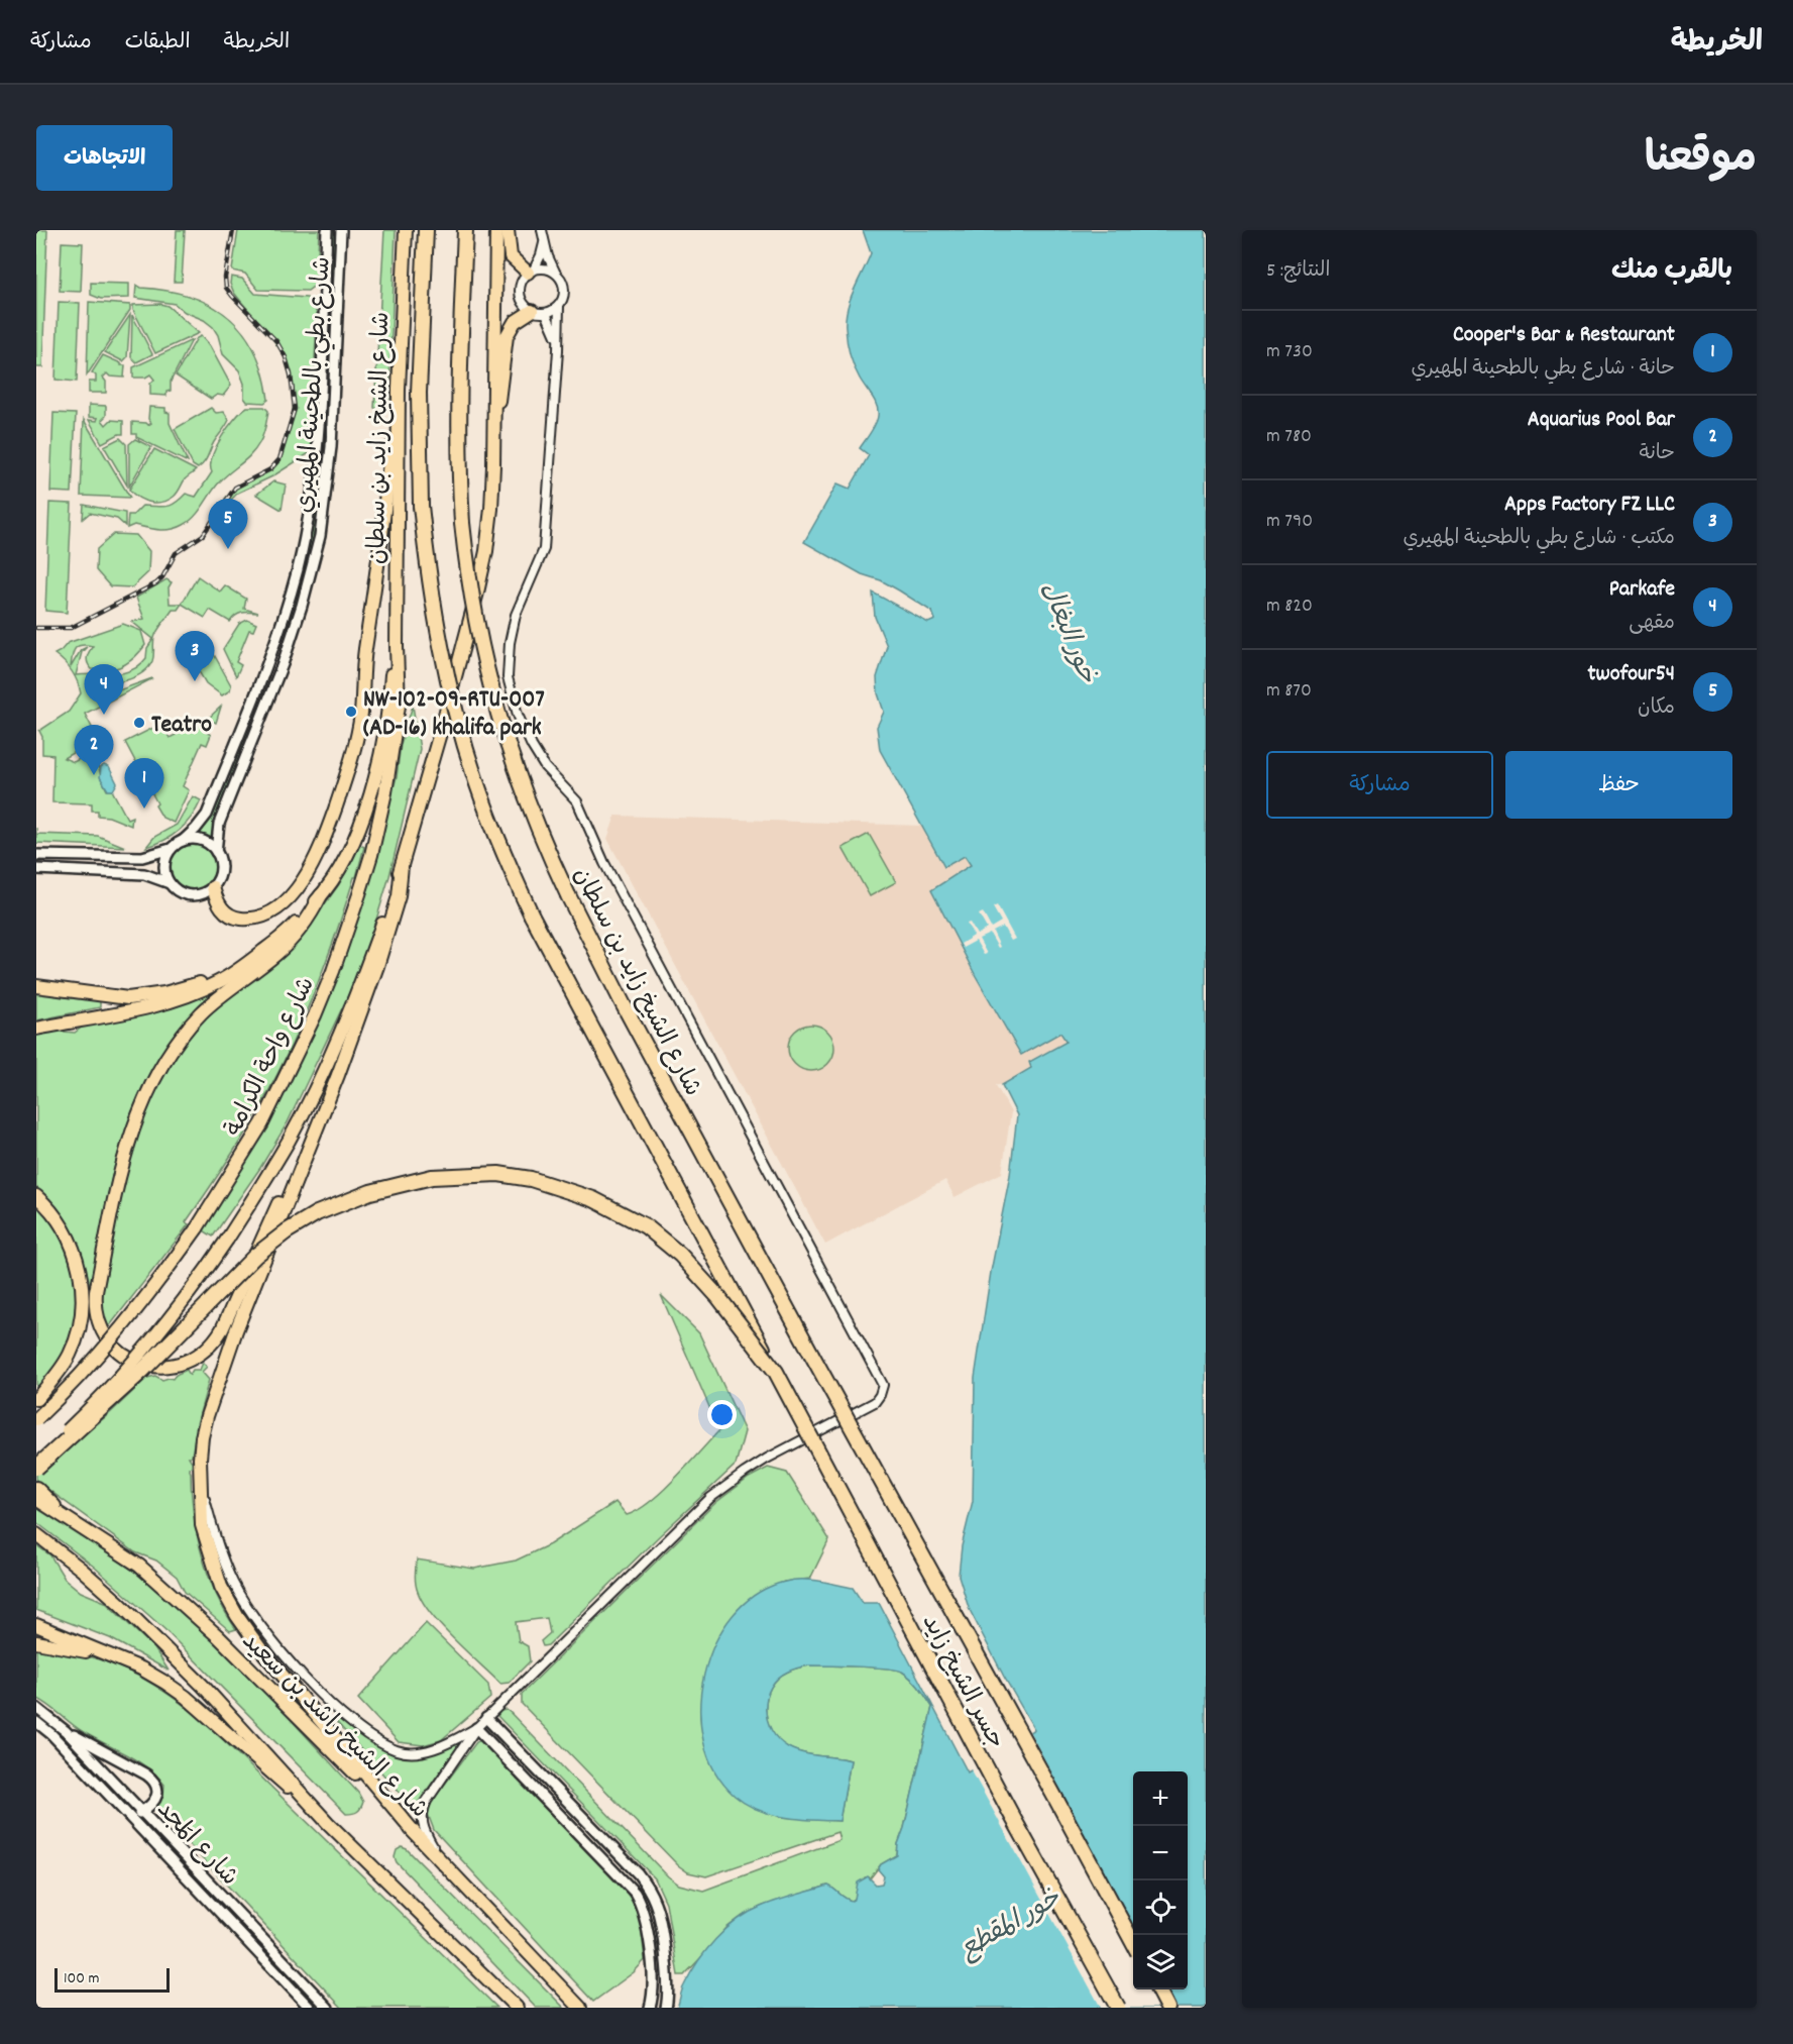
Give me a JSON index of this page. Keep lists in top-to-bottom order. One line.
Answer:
{"streets":{"highway":["شارع الشيخ زايد بن سلطان","شارع واحة الكرامة","جسر الشيخ زايد","شارع الشيخ راشد بن سعيد"],"street":["شارع بطي بالطحينة المهيري","شارع المَجد"]},"crossings":[["شارع الشيخ زايد بن سلطان","شارع واحة الكرامة"],["شارع الشيخ زايد بن سلطان","جسر الشيخ زايد"]],"water":["خور البغال","خور المقطع"],"places":["NW-102-09-RTU-007 (AD-16) khalifa park","Teatro"],"scale_bar":"100 m","page":{"header":"الخريطة","nav":["الخريطة","الطبقات","مشاركة"],"title":"موقعنا","buttons":["الاتجاهات",["حفظ","مشاركة"]],"heading":["بالقرب منك","النتائج: 5"],"list":[{"mark":"1","name":"Cooper's Bar & Restaurant","note":"حانة · شارع بطي بالطحينة المهيري","value":"730 m"},{"mark":"2","name":"Aquarius Pool Bar","note":"حانة","value":"780 m"},{"mark":"3","name":"Apps Factory FZ LLC","note":"مكتب · شارع بطي بالطحينة المهيري","value":"790 m"},{"mark":"4","name":"Parkafe","note":"مقهى","value":"820 m"},{"mark":"5","name":"twofour54","note":"مكان","value":"870 m"}],"pins":["5","3","4","2","1"],"map_buttons":["+","−"],"scale":"100 m"}}
